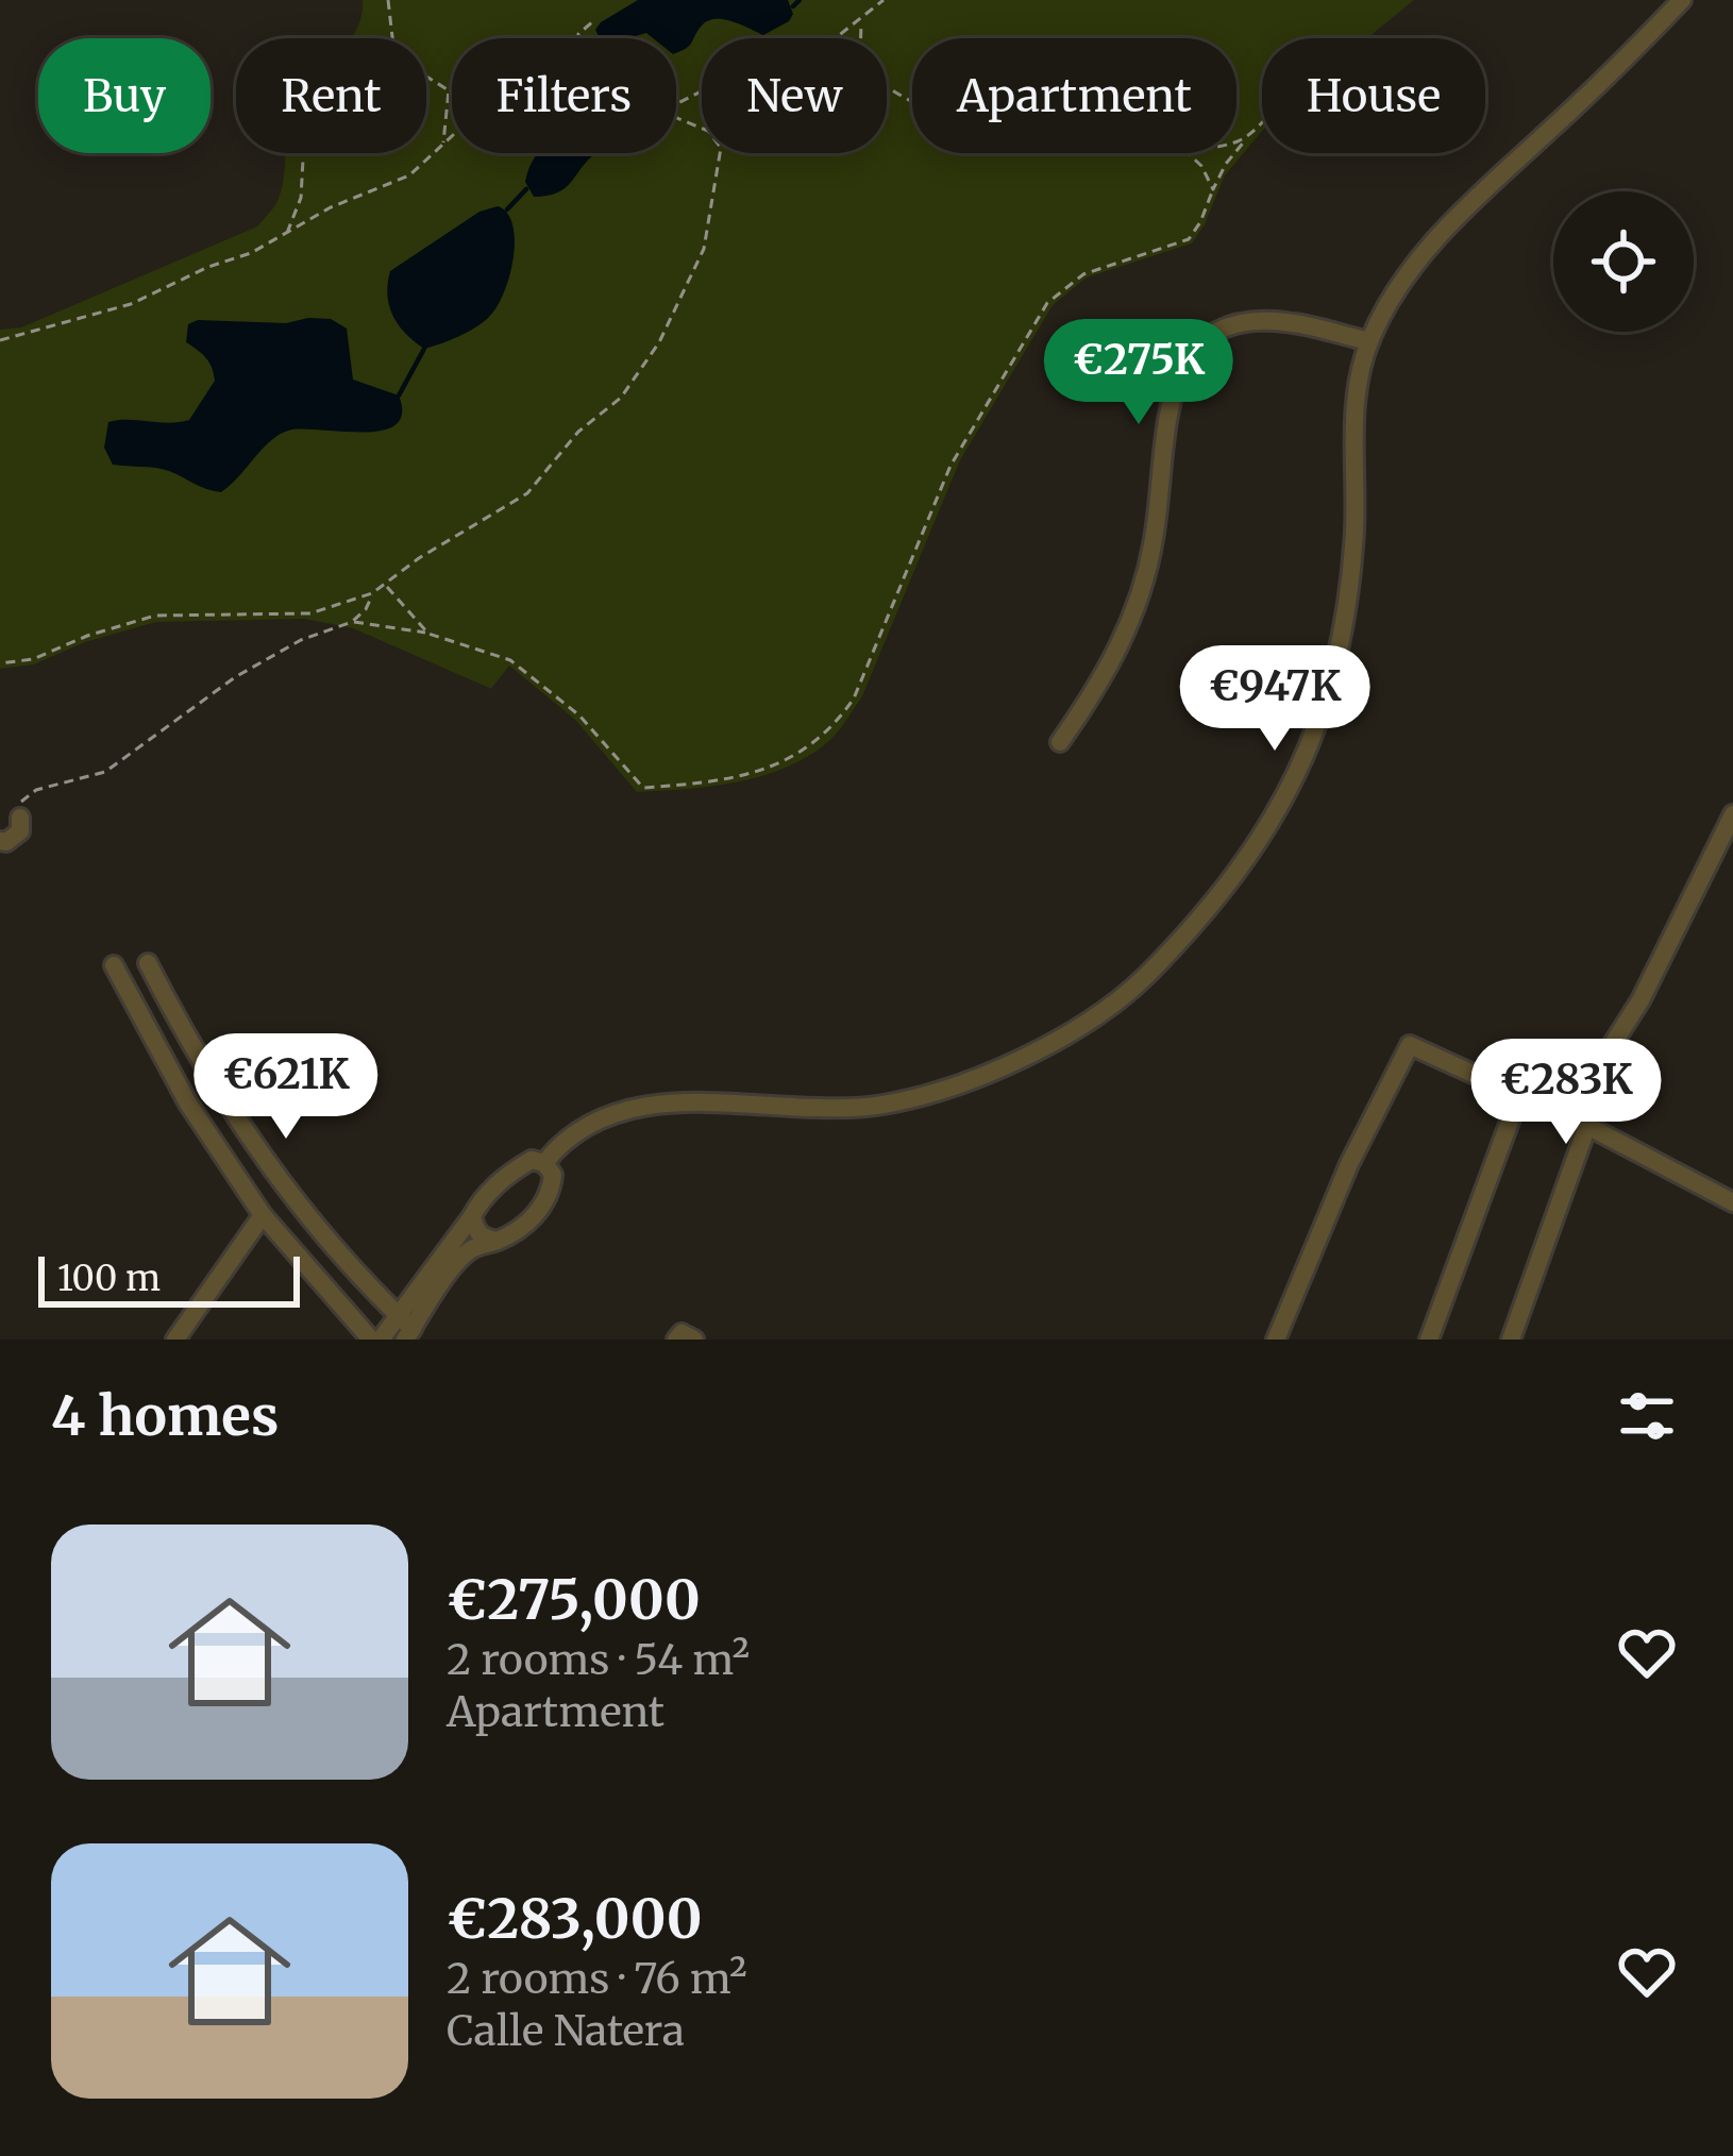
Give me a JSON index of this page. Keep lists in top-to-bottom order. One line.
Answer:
{"scale_bar":"100 m","page":{"chip":["Buy","Rent","Filters","New","Apartment","House"],"price":["€275K","€947K","€621K","€283K"],"scale":"100 m","heading":"4 homes","list":[{"name":"€275,000","note":"2 rooms · 54 m² · Apartment"},{"name":"€283,000","note":"2 rooms · 76 m² · Calle Natera"}]}}
